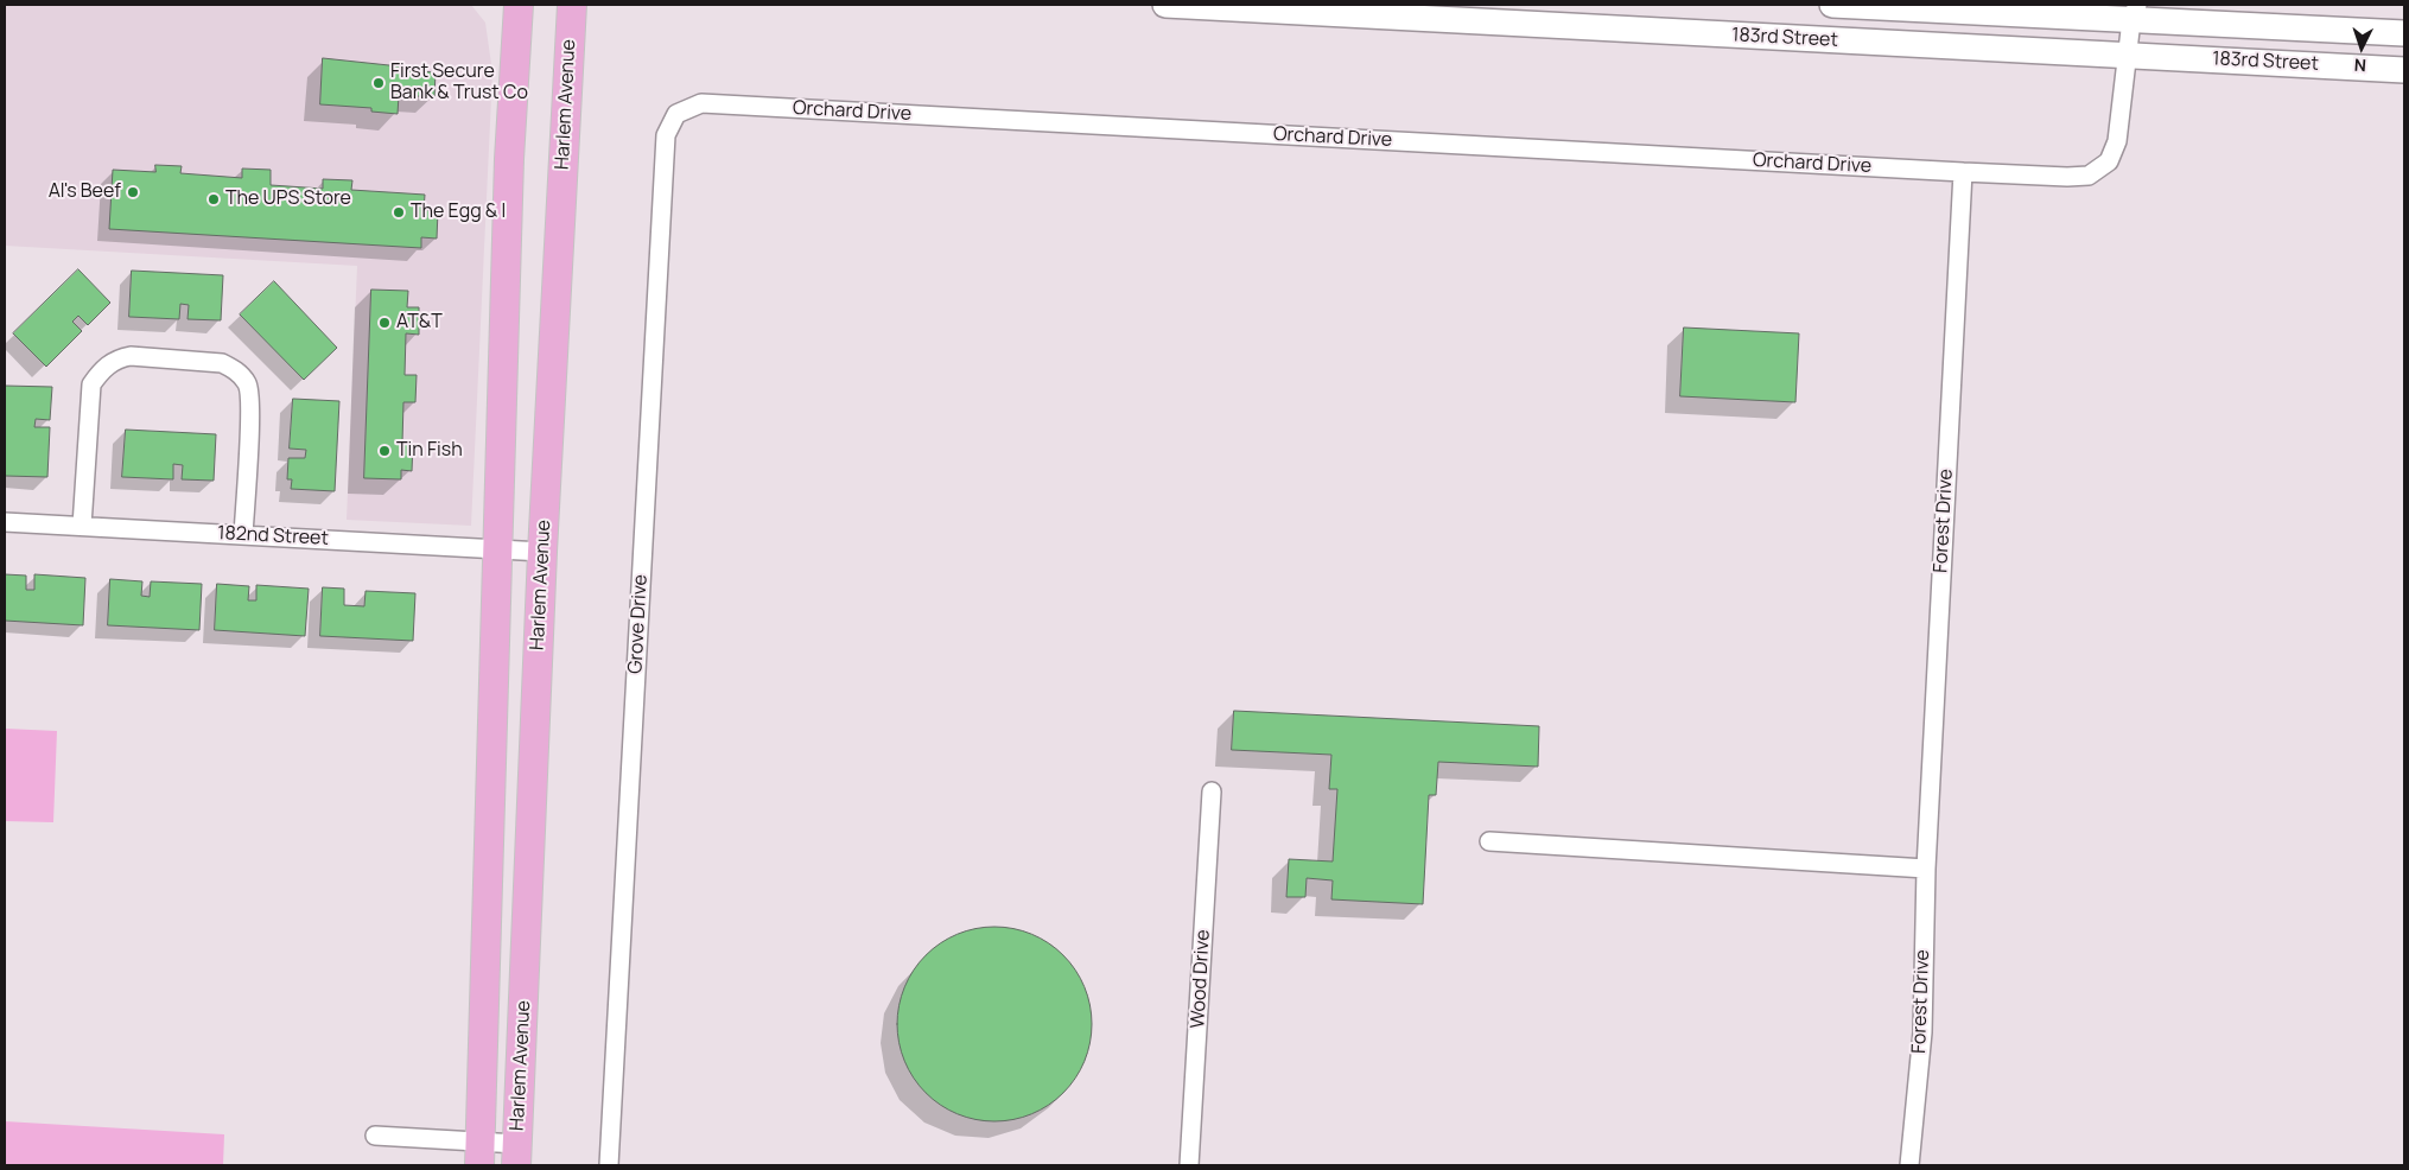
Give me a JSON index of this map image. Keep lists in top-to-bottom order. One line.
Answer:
{"streets":{"main road":["Harlem Avenue"],"street":["183rd Street","Orchard Drive","Forest Drive","182nd Street","Grove Drive","Wood Drive"]},"crossings":[["Harlem Avenue","182nd Street"],["Orchard Drive","Forest Drive"],["Orchard Drive","Grove Drive"]],"places":["First Secure Bank & Trust Co","Al's Beef","The UPS Store","The Egg & I","AT&T","Tin Fish"],"north":"bottom"}
